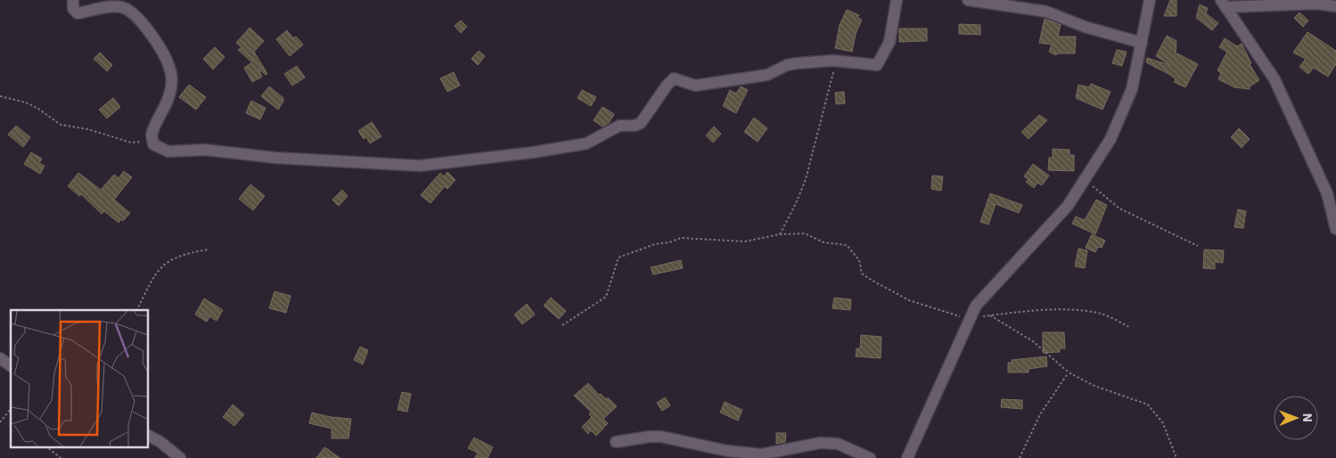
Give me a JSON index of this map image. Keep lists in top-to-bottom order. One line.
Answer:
{"north":"right"}
